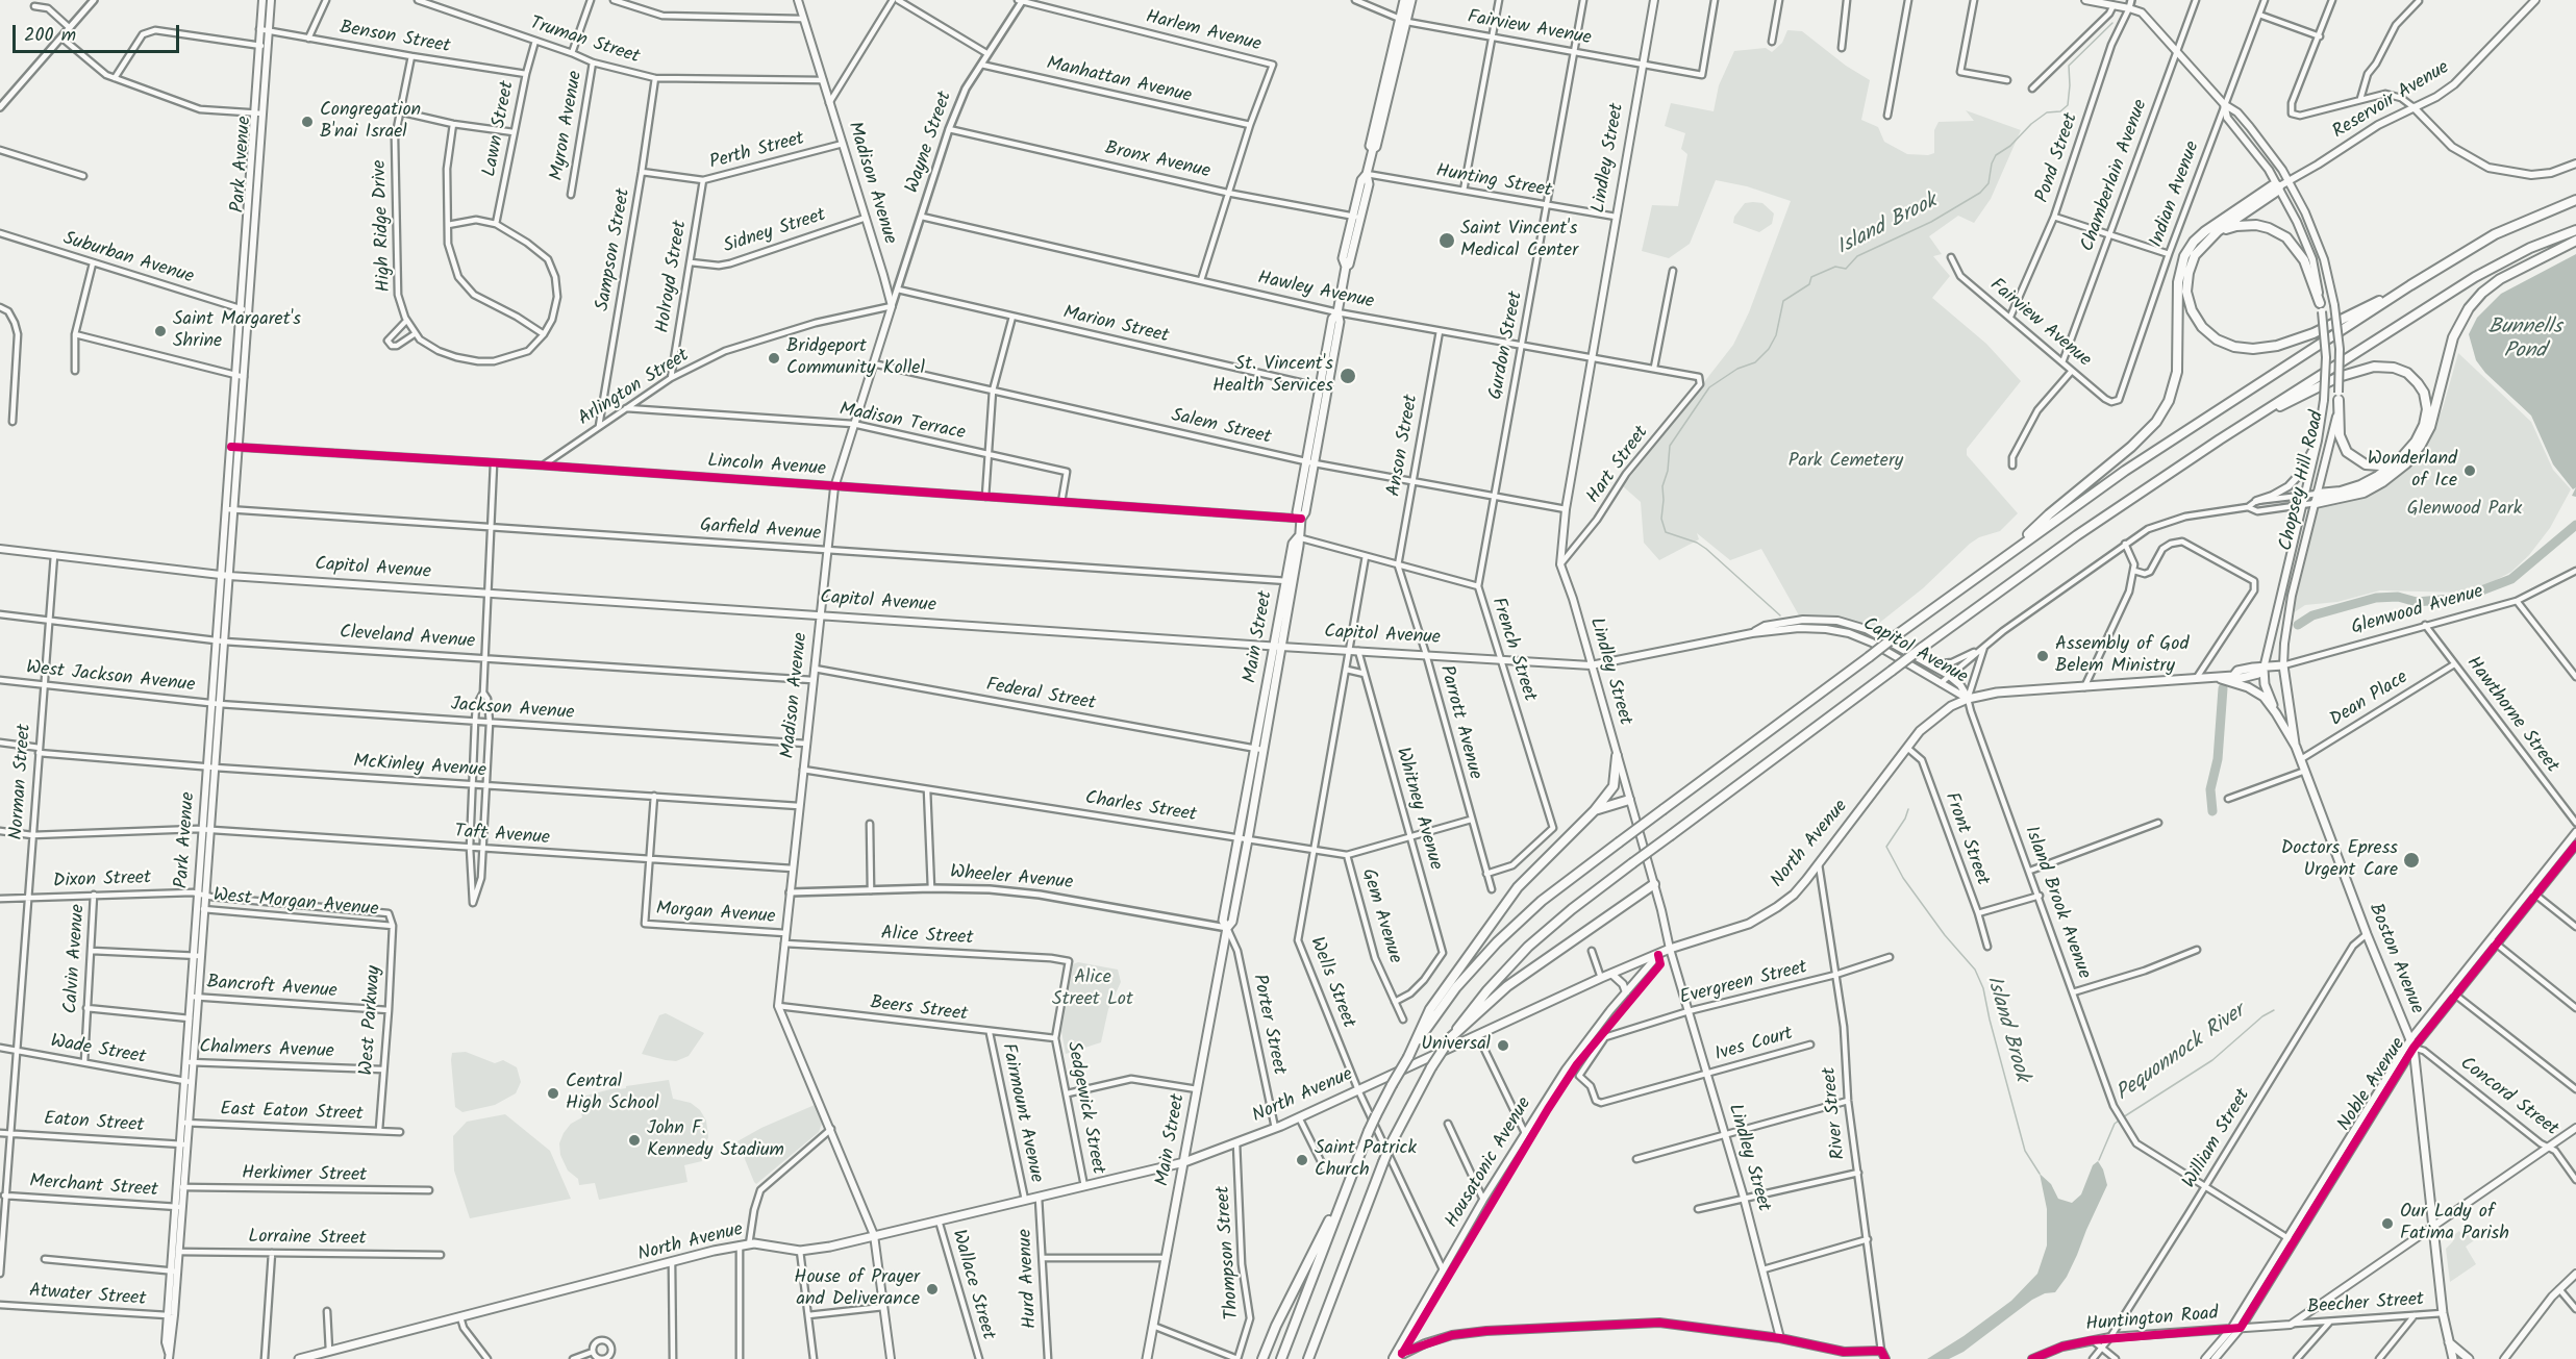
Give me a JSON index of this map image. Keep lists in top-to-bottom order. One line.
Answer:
{"streets":{"main road":["Reservoir Avenue","Lindley Street","Park Avenue","Madison Avenue","Chopsey Hill Road","Capitol Avenue","Glenwood Avenue","Main Street","North Avenue","Boston Avenue","Noble Avenue","Housatonic Avenue","Huntington Road"],"street":["Fairview Avenue","Harlem Avenue","Benson Street","Truman Street","Manhattan Avenue","Myron Avenue","Lawn Street","Wayne Street","Perth Street","Pond Street","Bronx Avenue","Chamberlain Avenue","Hunting Street","Indian Avenue","High Ridge Drive","Sidney Street","Sampson Street","Suburban Avenue","Holroyd Street","Hawley Avenue","Marion Street","Gurdon Street","Arlington Street","Madison Terrace","Salem Street","Anson Street","Hart Street","Lincoln Avenue","Garfield Avenue","Cleveland Avenue","French Street","West Jackson Avenue","Federal Street","Dean Place","Jackson Avenue","Hawthorne Street","Parrott Avenue","McKinley Avenue","Norman Street","Charles Street","Whitney Avenue","Taft Avenue","Front Street","Wheeler Avenue","Dixon Street","Island Brook Avenue","West Morgan Avenue","Morgan Avenue","Gem Avenue","Alice Street","Calvin Avenue","Wells Street","Evergreen Street","Bancroft Avenue","Beers Street","West Parkway","Porter Street","Ives Court","Wade Street","Chalmers Avenue","Concord Street","Sedgewick Street","East Eaton Street","Fairmount Avenue","River Street","Eaton Street","William Street","Herkimer Street","Merchant Street","Lorraine Street","Thompson Street","Hurd Avenue","Wallace Street","Atwater Street","Beecher Street"]},"crossings":[["Fairview Avenue","Lindley Street"],["Fairview Avenue","Pond Street"],["Fairview Avenue","Chamberlain Avenue"],["Fairview Avenue","Indian Avenue"],["Fairview Avenue","Gurdon Street"],["Fairview Avenue","Main Street"],["Harlem Avenue","Manhattan Avenue"],["Harlem Avenue","Wayne Street"],["Benson Street","Lawn Street"],["Benson Street","Park Avenue"],["Benson Street","High Ridge Drive"],["Truman Street","Myron Avenue"],["Truman Street","Lawn Street"],["Truman Street","Madison Avenue"],["Truman Street","Sampson Street"],["Manhattan Avenue","Wayne Street"],["Reservoir Avenue","Chopsey Hill Road"],["Lawn Street","High Ridge Drive"],["Wayne Street","Bronx Avenue"],["Wayne Street","Madison Avenue"],["Wayne Street","Hawley Avenue"],["Wayne Street","Marion Street"],["Wayne Street","Arlington Street"],["Perth Street","Madison Avenue"],["Perth Street","Sampson Street"],["Perth Street","Holroyd Street"],["Lindley Street","Hunting Street"],["Lindley Street","Hawley Avenue"],["Lindley Street","Salem Street"],["Lindley Street","Hart Street"],["Lindley Street","Capitol Avenue"],["Lindley Street","North Avenue"],["Lindley Street","Evergreen Street"],["Lindley Street","Ives Court"],["Pond Street","Chopsey Hill Road"],["Bronx Avenue","Main Street"],["Park Avenue","Suburban Avenue"],["Park Avenue","Lincoln Avenue"],["Park Avenue","Garfield Avenue"],["Park Avenue","Capitol Avenue"],["Park Avenue","Cleveland Avenue"],["Park Avenue","West Jackson Avenue"],["Park Avenue","Jackson Avenue"],["Park Avenue","McKinley Avenue"],["Park Avenue","Taft Avenue"],["Park Avenue","Dixon Street"],["Park Avenue","West Morgan Avenue"],["Park Avenue","Bancroft Avenue"],["Park Avenue","Wade Street"],["Park Avenue","Chalmers Avenue"],["Park Avenue","East Eaton Street"],["Park Avenue","Eaton Street"],["Park Avenue","Herkimer Street"],["Park Avenue","Merchant Street"],["Park Avenue","Lorraine Street"],["Park Avenue","Atwater Street"],["Chamberlain Avenue","Chopsey Hill Road"],["Hunting Street","Gurdon Street"],["Hunting Street","Main Street"],["Madison Avenue","Sidney Street"],["Madison Avenue","Arlington Street"],["Madison Avenue","Madison Terrace"],["Madison Avenue","Salem Street"],["Madison Avenue","Lincoln Avenue"],["Madison Avenue","Garfield Avenue"],["Madison Avenue","Capitol Avenue"],["Madison Avenue","Cleveland Avenue"],["Madison Avenue","Federal Street"],["Madison Avenue","Jackson Avenue"],["Madison Avenue","McKinley Avenue"],["Madison Avenue","Charles Street"],["Madison Avenue","Taft Avenue"],["Madison Avenue","North Avenue"],["Madison Avenue","Wheeler Avenue"],["Madison Avenue","Morgan Avenue"],["Madison Avenue","Alice Street"],["Madison Avenue","Beers Street"],["Indian Avenue","Chopsey Hill Road"],["Sidney Street","Holroyd Street"],["Sampson Street","Arlington Street"],["Holroyd Street","Arlington Street"],["Hawley Avenue","Gurdon Street"],["Hawley Avenue","Anson Street"],["Hawley Avenue","Hart Street"],["Hawley Avenue","Main Street"],["Marion Street","Main Street"],["Gurdon Street","Salem Street"],["Gurdon Street","French Street"],["Arlington Street","Madison Terrace"],["Arlington Street","Lincoln Avenue"],["Madison Terrace","Lincoln Avenue"],["Salem Street","Anson Street"],["Salem Street","Main Street"],["Anson Street","French Street"],["Anson Street","Parrott Avenue"],["Lincoln Avenue","Main Street"],["Chopsey Hill Road","Glenwood Avenue"],["Chopsey Hill Road","Boston Avenue"],["Garfield Avenue","Main Street"],["Capitol Avenue","Main Street"],["Capitol Avenue","French Street"],["Capitol Avenue","Parrott Avenue"],["Capitol Avenue","Norman Street"],["Capitol Avenue","Whitney Avenue"],["Capitol Avenue","North Avenue"],["Capitol Avenue","Island Brook Avenue"],["Capitol Avenue","Wells Street"],["Glenwood Avenue","Hawthorne Street"],["Glenwood Avenue","North Avenue"],["Main Street","French Street"],["Main Street","Federal Street"],["Main Street","Charles Street"],["Main Street","North Avenue"],["Main Street","Wheeler Avenue"],["Main Street","Porter Street"],["Cleveland Avenue","Norman Street"],["French Street","Parrott Avenue"],["French Street","Wells Street"],["West Jackson Avenue","Jackson Avenue"],["West Jackson Avenue","Norman Street"],["Dean Place","Hawthorne Street"],["Dean Place","Boston Avenue"],["Parrott Avenue","Charles Street"],["McKinley Avenue","Norman Street"],["Norman Street","Taft Avenue"],["Norman Street","Dixon Street"],["Norman Street","Wade Street"],["Norman Street","Eaton Street"],["Norman Street","Merchant Street"],["Charles Street","Whitney Avenue"],["Charles Street","Gem Avenue"],["Charles Street","Wells Street"],["Whitney Avenue","Gem Avenue"],["Whitney Avenue","Wells Street"],["Taft Avenue","Morgan Avenue"],["Front Street","North Avenue"],["North Avenue","Island Brook Avenue"],["North Avenue","Wells Street"],["North Avenue","Porter Street"],["North Avenue","Sedgewick Street"],["North Avenue","Fairmount Avenue"],["North Avenue","River Street"],["North Avenue","Housatonic Avenue"],["North Avenue","Thompson Street"],["North Avenue","Hurd Avenue"],["North Avenue","Wallace Street"],["Wheeler Avenue","Porter Street"],["Dixon Street","West Morgan Avenue"],["Dixon Street","Calvin Avenue"],["Island Brook Avenue","Noble Avenue"],["Island Brook Avenue","William Street"],["West Morgan Avenue","West Parkway"],["Alice Street","Sedgewick Street"],["Calvin Avenue","Wade Street"],["Boston Avenue","Noble Avenue"],["Boston Avenue","Concord Street"],["Boston Avenue","William Street"],["Boston Avenue","Beecher Street"],["Wells Street","Housatonic Avenue"],["Evergreen Street","Ives Court"],["Evergreen Street","River Street"],["Bancroft Avenue","West Parkway"],["Beers Street","Sedgewick Street"],["Beers Street","Fairmount Avenue"],["West Parkway","Chalmers Avenue"],["West Parkway","East Eaton Street"],["Noble Avenue","Concord Street"],["Noble Avenue","Huntington Road"],["William Street","Huntington Road"],["Beecher Street","Huntington Road"]],"water":["Island Brook","Bunnells Pond","Pequonnock River"],"parks":["Park Cemetery","Glenwood Park","Alice Street Lot"],"places":["Congregation B'nai Israel","Saint Vincent's Medical Center","Saint Margaret's Shrine","Bridgeport Community Kollel","St. Vincent's Health Services","Wonderland of Ice","Assembly of God Belem Ministry","Doctors Epress Urgent Care","Universal","Central High School","John F. Kennedy Stadium","Saint Patrick Church","Our Lady of Fatima Parish","House of Prayer and Deliverance"],"scale_bar":"200 m"}
